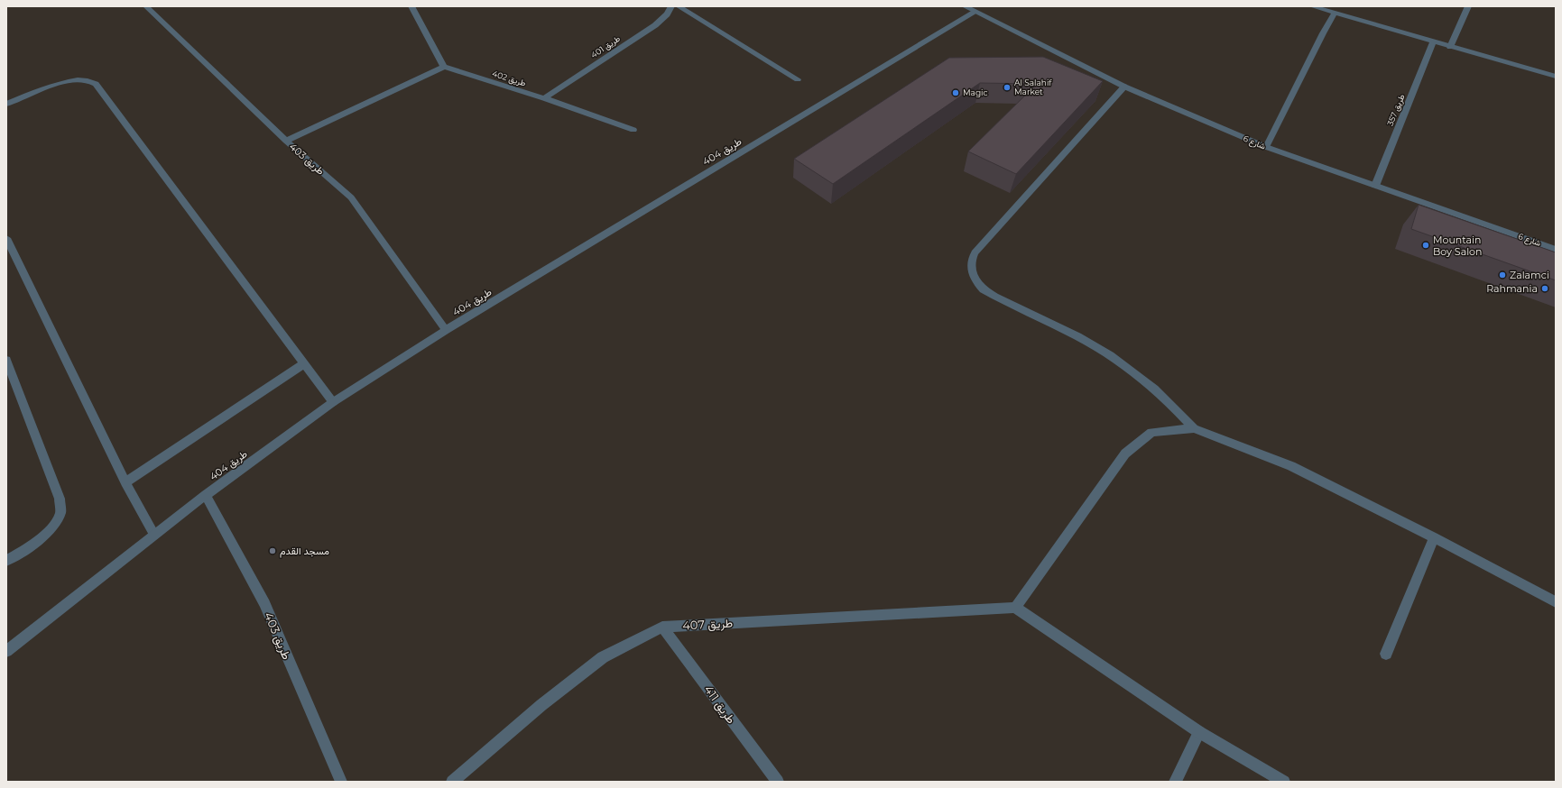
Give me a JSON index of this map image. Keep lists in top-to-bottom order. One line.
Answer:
{"streets":{"street":["طريق 401","طريق 402","طريق 357","شارع 6","طريق 404","طريق 403","طريق 407","طريق 411"]},"crossings":[["طريق 401","طريق 402"],["طريق 357","شارع 6"],["شارع 6","طريق 404"],["طريق 404","طريق 403"],["طريق 407","طريق 411"]],"places":["Al Salahif Market","Magic","Mountain Boy Salon","Zalamci","Rahmania","مسجد القدم"]}
